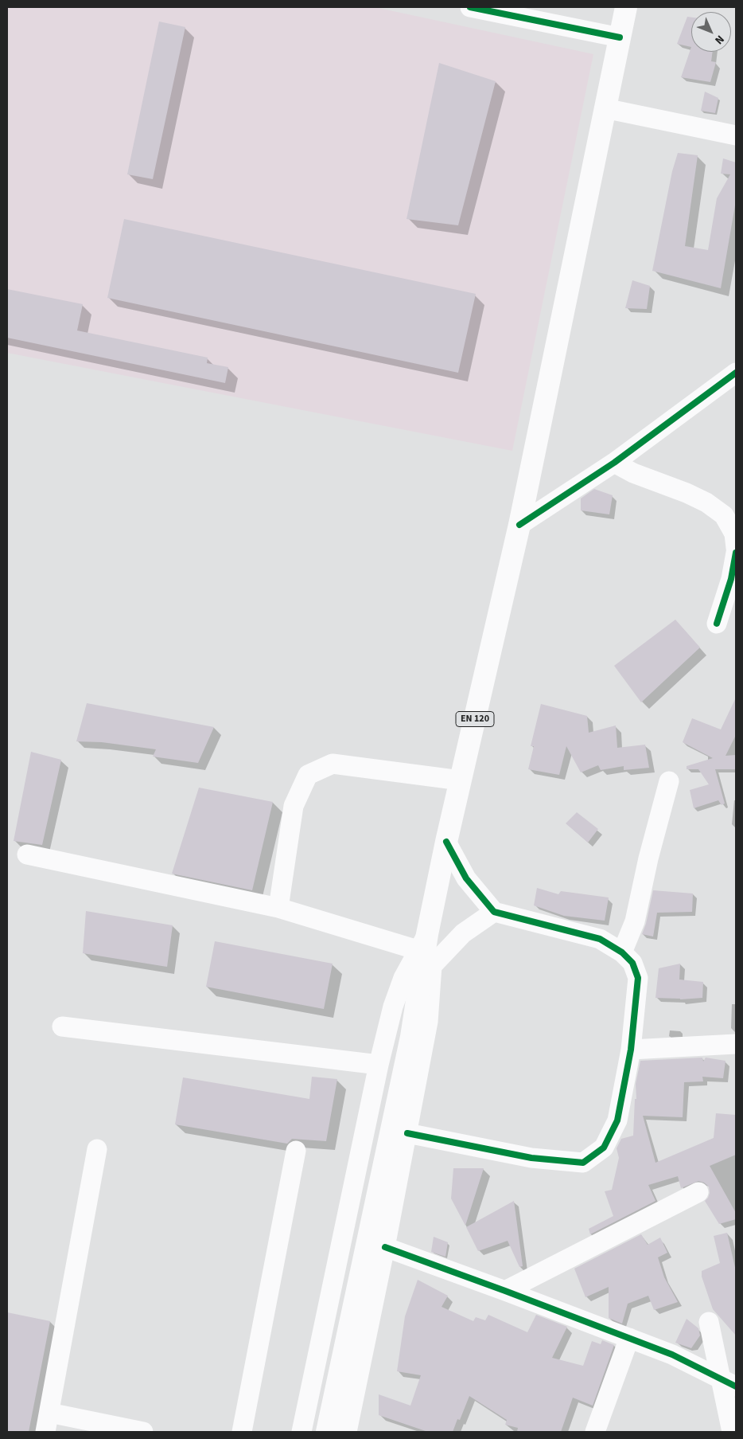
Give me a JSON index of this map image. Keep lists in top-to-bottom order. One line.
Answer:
{"streets":{"main road":["EN 120"]},"north":"bottom right"}
